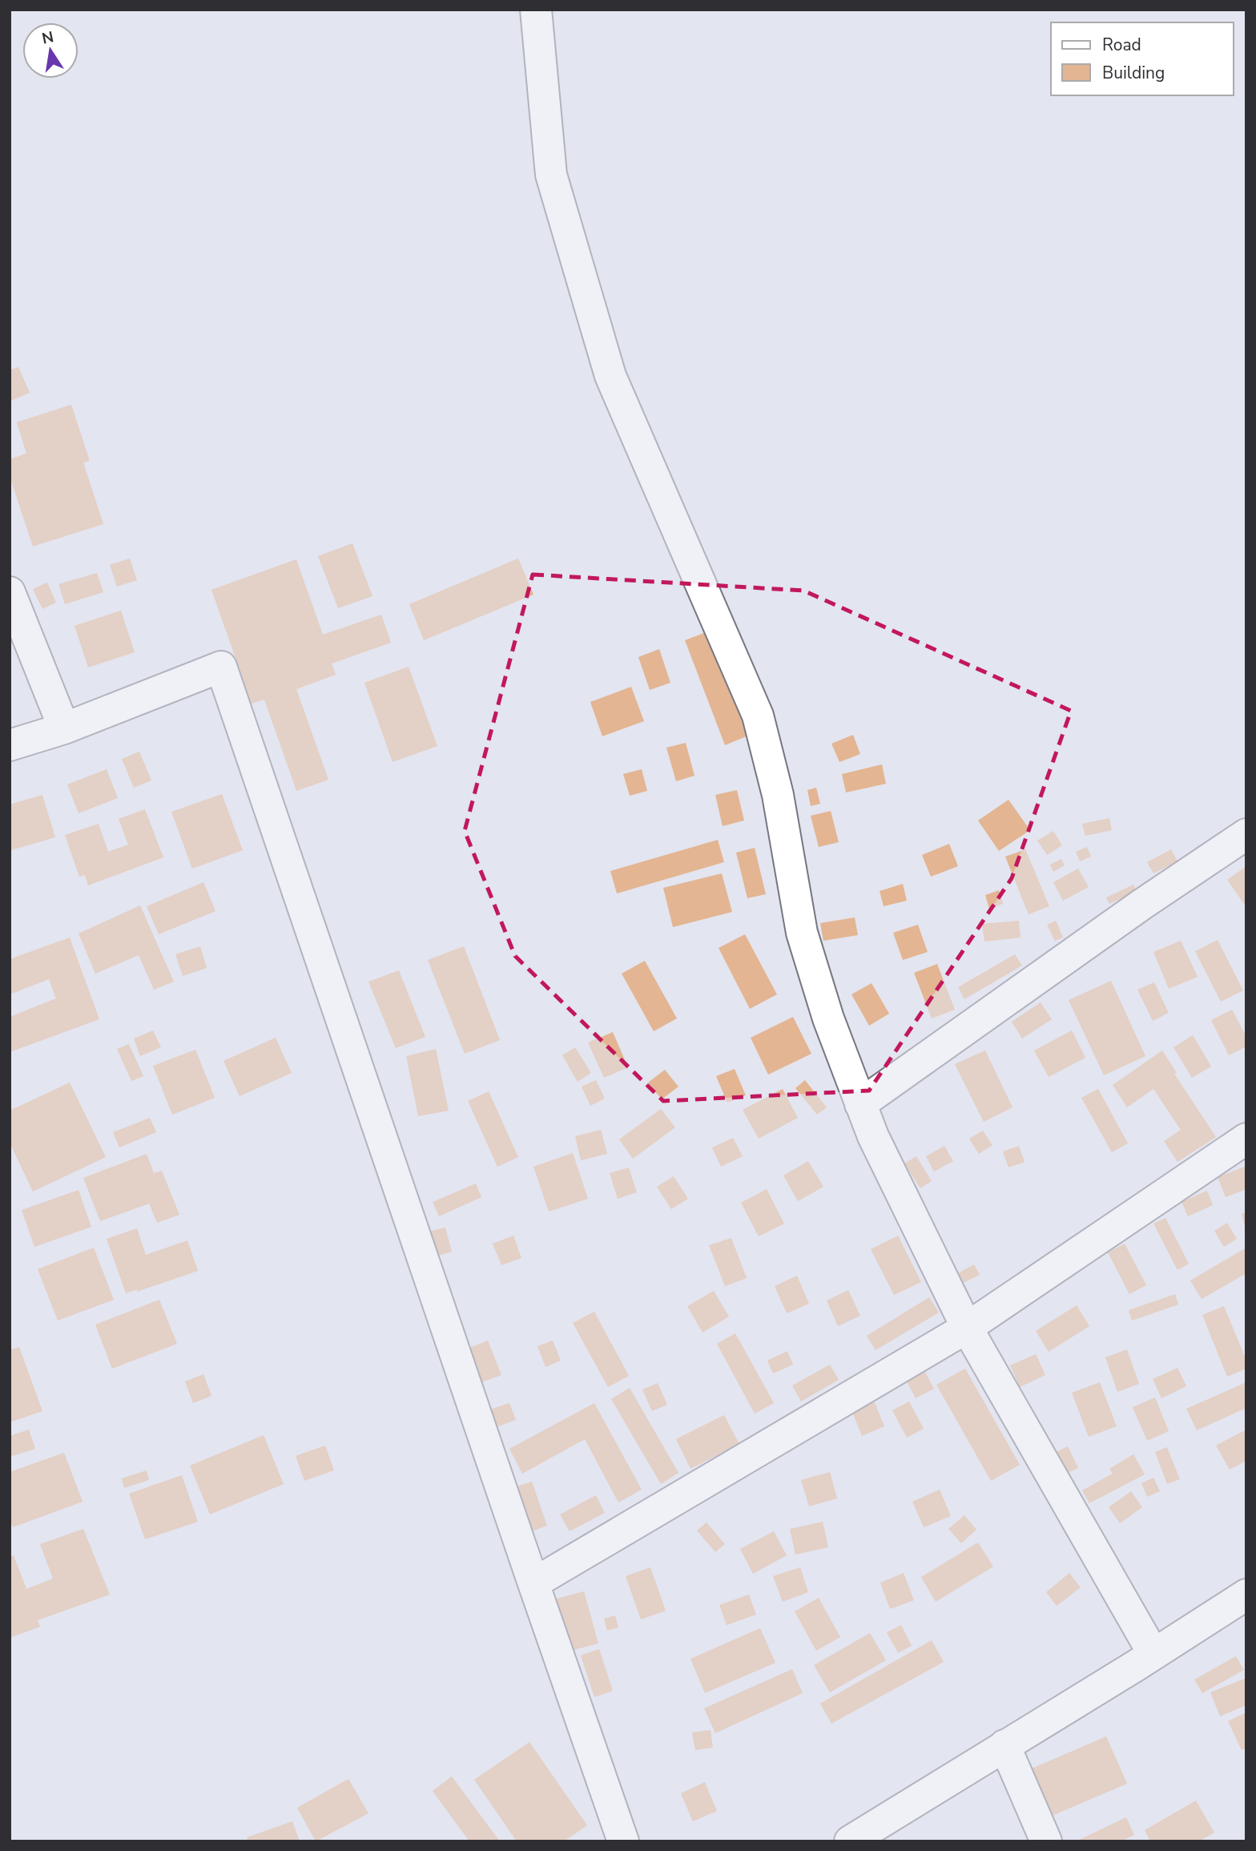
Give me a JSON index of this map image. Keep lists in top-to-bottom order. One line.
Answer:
{"legend":["Road","Building"],"north":"top"}
